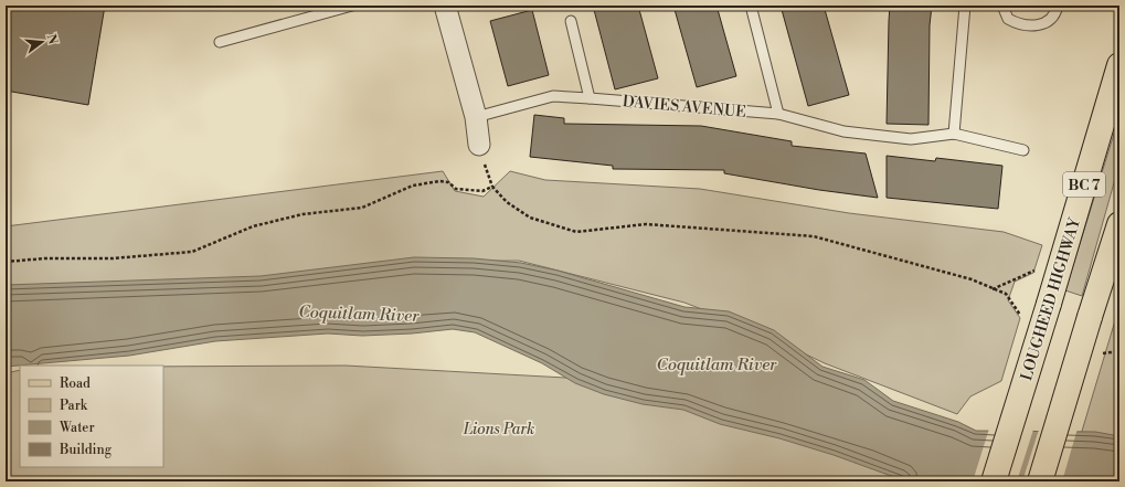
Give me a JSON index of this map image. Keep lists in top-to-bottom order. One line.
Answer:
{"streets":{"main road":["BC 7","LOUGHEED HIGHWAY"],"lane":["DAVIES AVENUE"]},"water":["Coquitlam River"],"parks":["Lions Park"],"legend":["Road","Park","Water","Building"],"north":"right"}
